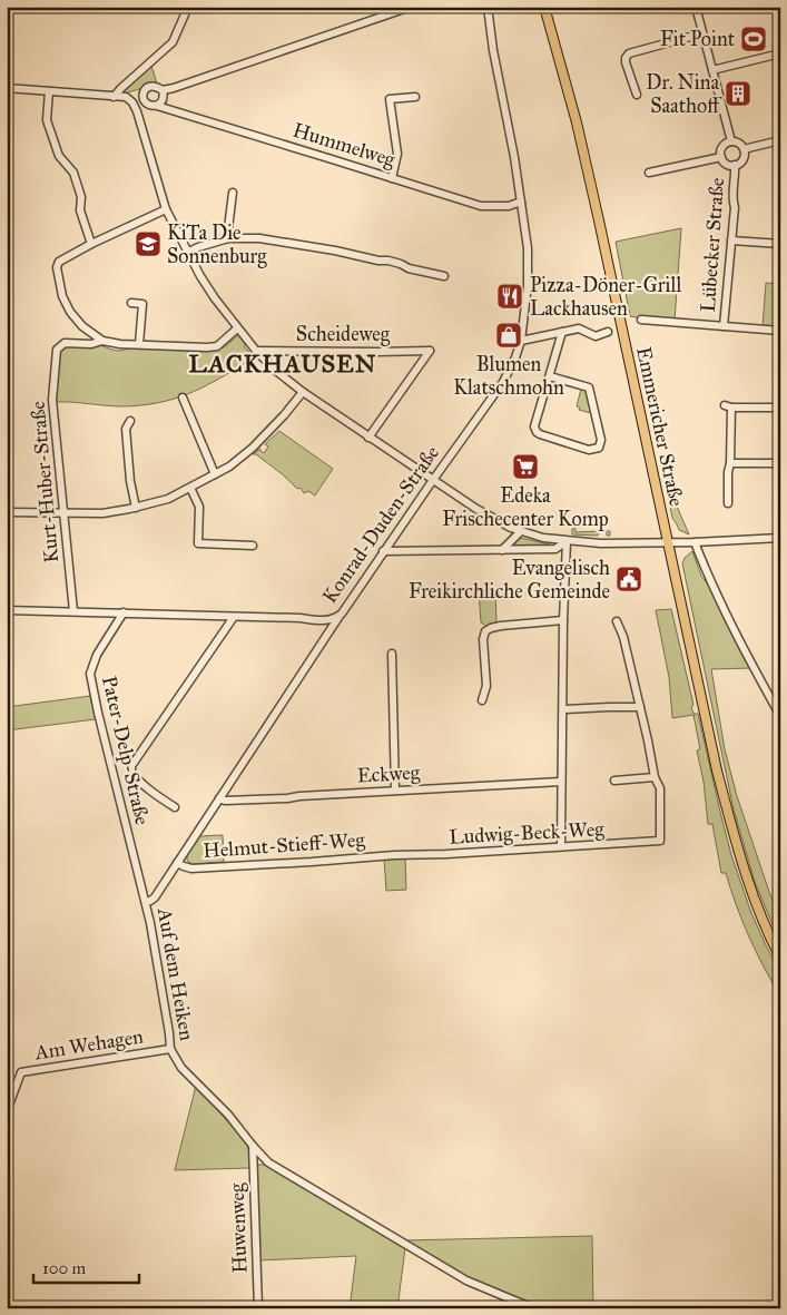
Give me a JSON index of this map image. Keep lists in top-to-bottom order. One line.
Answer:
{"streets":{"main road":["Emmericher Straße"],"street":["Hummelweg","Lübecker Straße","Scheideweg","Kurt-Huber-Straße","Konrad-Duden-Straße","Pater-Delp-Straße","Eckweg","Ludwig-Beck-Weg","Helmut-Stieff-Weg","Auf dem Heiken","Am Wehagen","Huwenweg"]},"crossings":[["Hummelweg","Konrad-Duden-Straße"],["Kurt-Huber-Straße","Konrad-Duden-Straße"],["Konrad-Duden-Straße","Pater-Delp-Straße"],["Konrad-Duden-Straße","Auf dem Heiken"],["Pater-Delp-Straße","Auf dem Heiken"],["Eckweg","Auf dem Heiken"],["Ludwig-Beck-Weg","Helmut-Stieff-Weg"],["Helmut-Stieff-Weg","Auf dem Heiken"],["Auf dem Heiken","Am Wehagen"],["Auf dem Heiken","Huwenweg"]],"districts":["LACKHAUSEN"],"places":{"sports":["Fit Point"],"building":["Dr. Nina Saathoff"],"school or university":["KiTa Die Sonnenburg"],"restaurant":["Pizza-Döner-Grill Lackhausen"],"shop":["Blumen Klatschmohn"],"supermarket":["Edeka Frischecenter Komp"],"public building":["Evangelisch Freikirchliche Gemeinde"]},"scale_bar":"100 m"}
